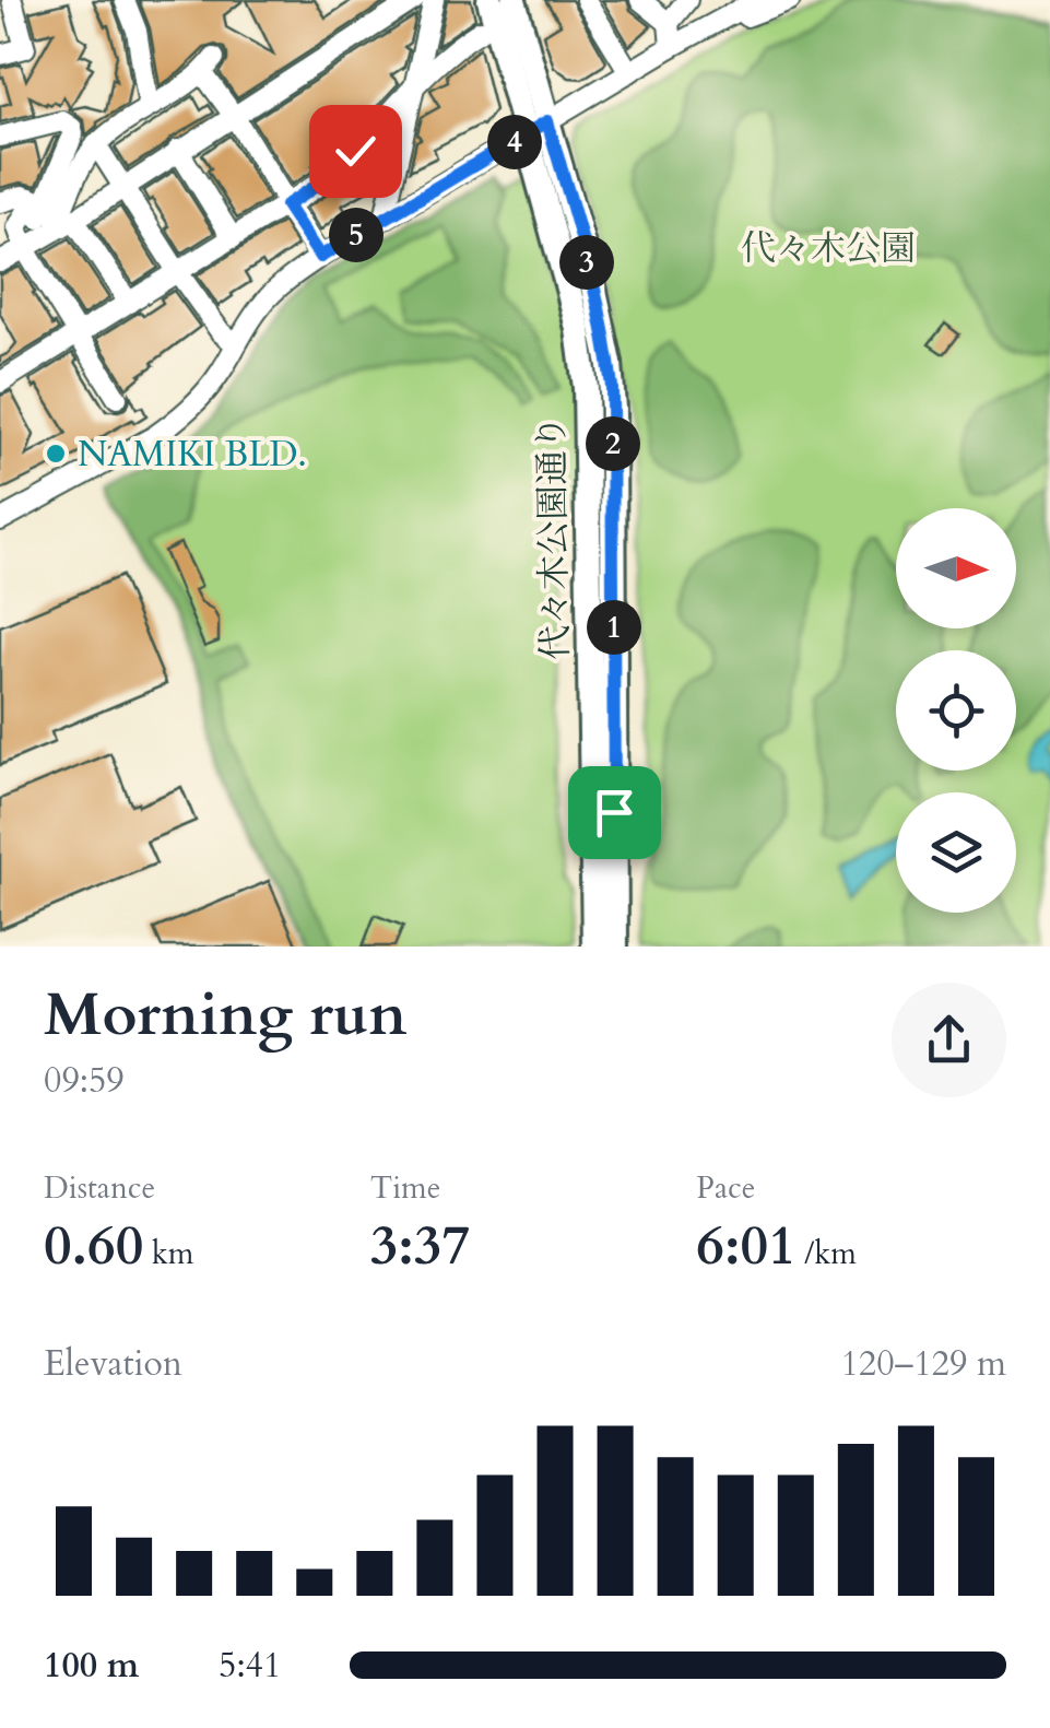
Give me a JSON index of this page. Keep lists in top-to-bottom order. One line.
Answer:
{"streets":{"main road":["代々木公園通り"]},"parks":["代々木公園"],"places":["NAMIKI BLD."],"north":"right","page":{"pins":["4","5","3","2","1"],"heading":["Morning run","09:59"],"stats":[["Distance","0.60 km"],["Time","3:37"],["Pace","6:01 /km"]],"chart":["Elevation","120–129 m"],"list":[{"name":"100 m","note":"5:41"}]}}
